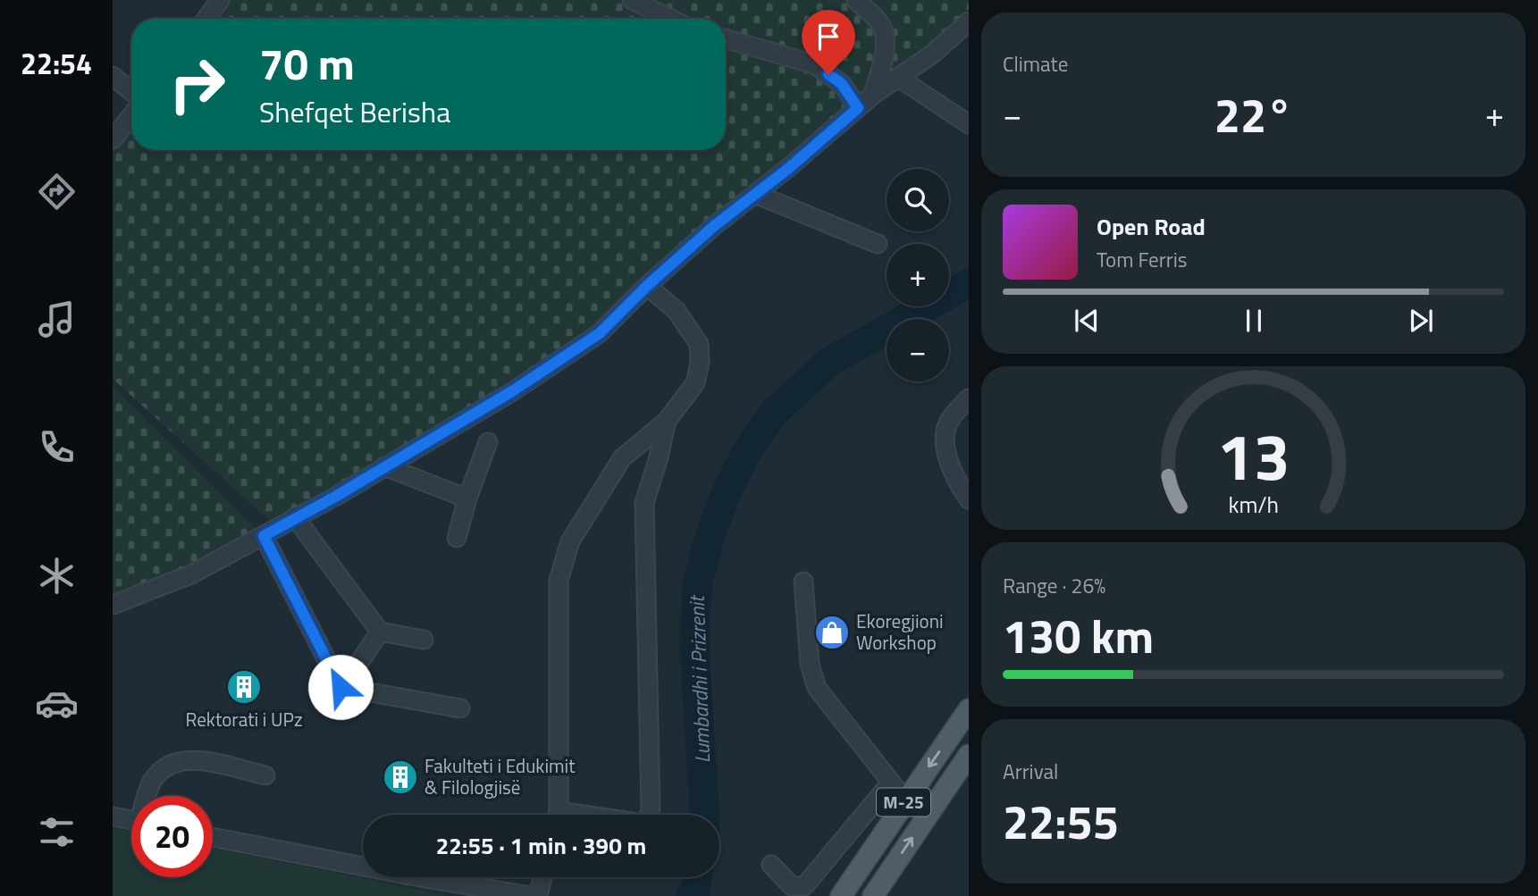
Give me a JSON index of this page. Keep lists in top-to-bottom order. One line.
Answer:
{"streets":{"main road":["M-25"]},"water":["Lumbardhi i Prizrenit"],"places":{"shop":["Ekoregjioni Workshop"],"building":["Rektorati i UPz","Fakulteti i Edukimit & Filologjisë"]},"page":{"tabs":"22:54","tile":["Climate",["Range · 26%","130 km"],["Arrival","22:55"]],"turn":["70 m","Shefqet Berisha"],"heat":["−","22°","+"],"map_buttons":["+","−"],"song":["Open Road","Tom Ferris"],"limit":"20","trip":"22:55 · 1 min · 390 m","gauge":["13","km/h"]}}
